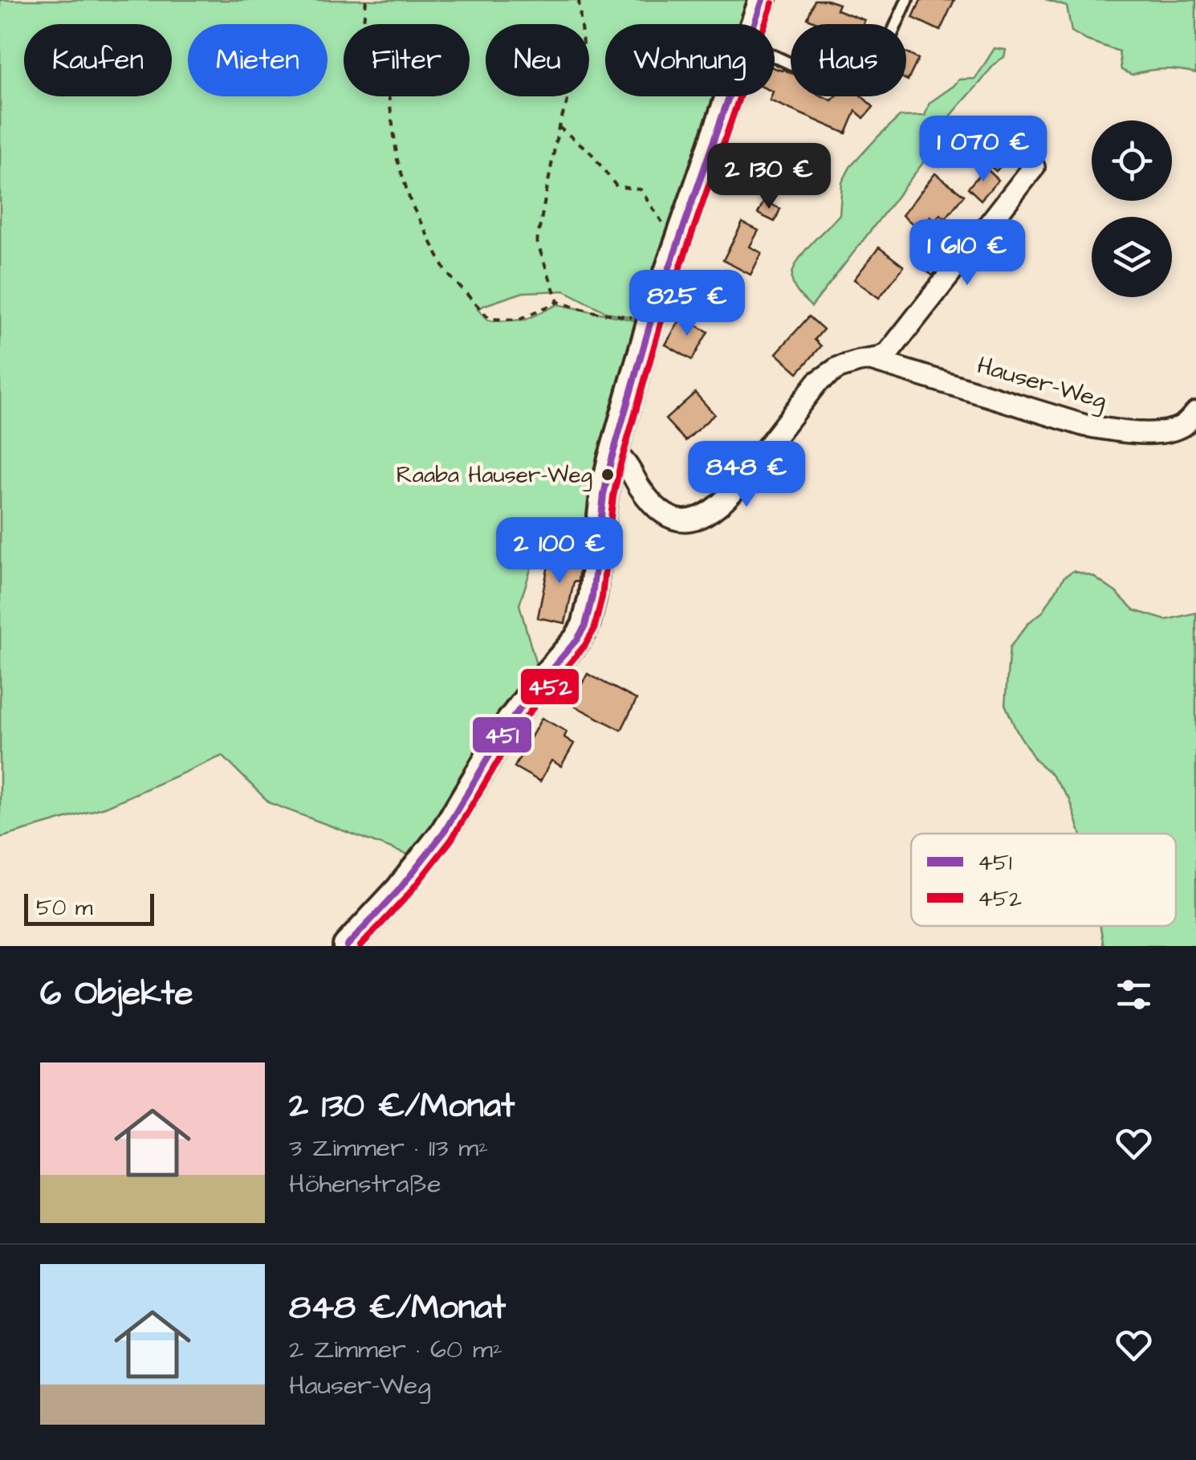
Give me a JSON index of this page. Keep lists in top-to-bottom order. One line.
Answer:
{"streets":{"street":["Hauser-Weg"]},"places":["Raaba Hauser-Weg"],"lines":["transit line 451","transit line 452"],"legend":["451","452"],"scale_bar":"50 m","page":{"chip":["Kaufen","Mieten","Filter","Neu","Wohnung","Haus"],"price":["1 070 €","2 130 €","1 610 €","825 €","848 €","2 100 €"],"scale":"50 m","heading":"6 Objekte","list":[{"name":"2 130 €/Monat","note":"3 Zimmer · 113 m² · Höhenstraße"},{"name":"848 €/Monat","note":"2 Zimmer · 60 m² · Hauser-Weg"}]}}
